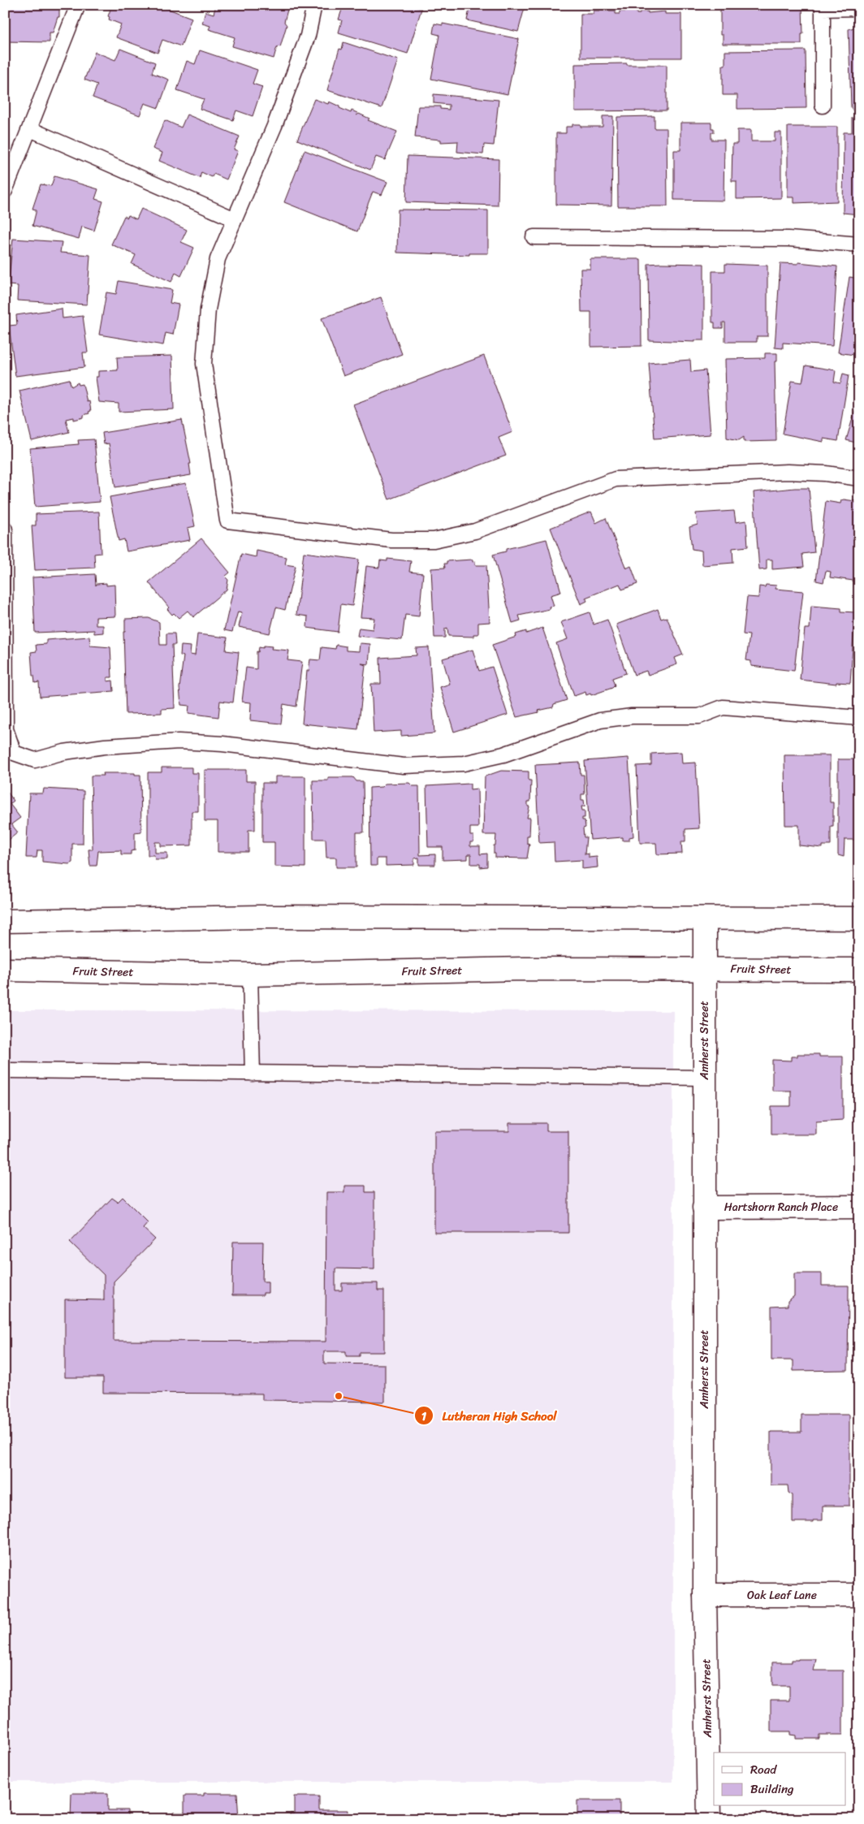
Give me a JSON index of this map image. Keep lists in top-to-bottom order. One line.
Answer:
{"streets":{"main road":["Fruit Street","Amherst Street","Hartshorn Ranch Place","Oak Leaf Lane"]},"crossings":[["Fruit Street","Amherst Street"],["Amherst Street","Hartshorn Ranch Place"],["Amherst Street","Oak Leaf Lane"]],"places":["Lutheran High School"],"legend":["Road","Building"]}
